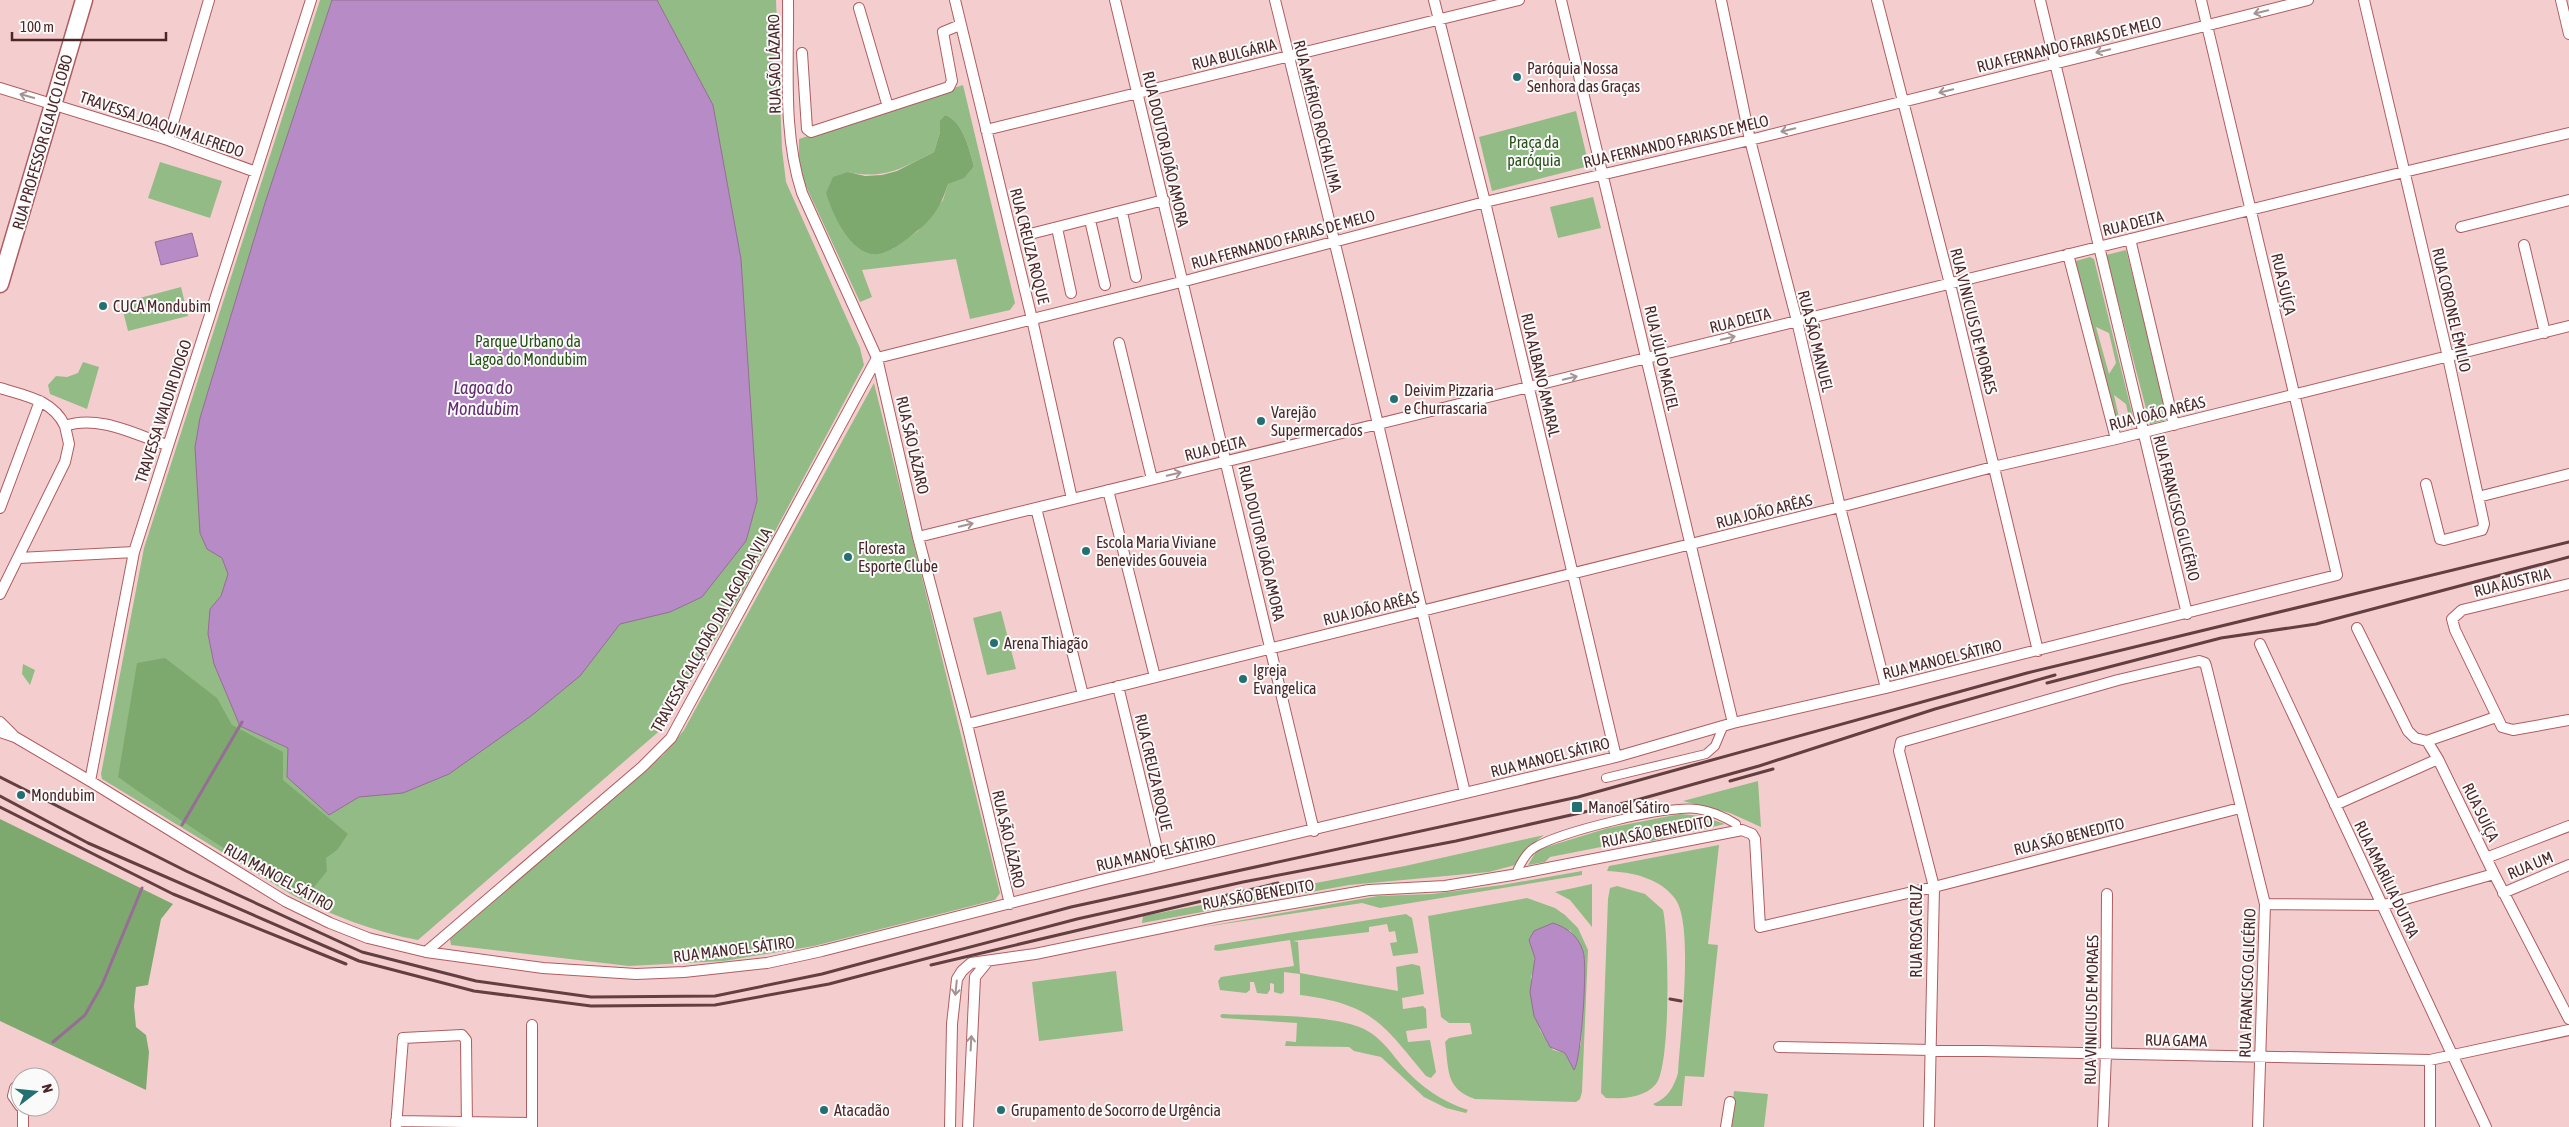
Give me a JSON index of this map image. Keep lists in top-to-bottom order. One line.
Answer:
{"streets":{"main road":["RUA PROFESSOR GLAUCO LOBO"],"street":["RUA FERNANDO FARIAS DE MELO","RUA BULGÁRIA","RUA SÃO LÁZARO","RUA AMÉRICO ROCHA LIMA","TRAVESSA JOAQUIM ALFREDO","RUA DOUTOR JOÃO AMORA","RUA DELTA","RUA CREUZA ROQUE","RUA SUÍÇA","RUA CORONEL ÉMILIO","RUA VINICIUS DE MORAES","RUA SÃO MANUEL","RUA JÚLIO MACIEL","RUA ALBANO AMARAL","TRAVESSA WALDIR DIOGO","RUA JOÃO ARÊAS","RUA FRANCISCO GLICÉRIO","RUA ÁUSTRIA","TRAVESSA CALÇADÃO DA LAGOA DA VILA","RUA MANOEL SÁTIRO","RUA SÃO BENEDITO","RUA UM","RUA AMARÍLIA DUTRA","RUA ROSA CRUZ","RUA GAMA"]},"crossings":[["RUA FERNANDO FARIAS DE MELO","RUA SÃO LÁZARO"],["RUA FERNANDO FARIAS DE MELO","RUA AMÉRICO ROCHA LIMA"],["RUA FERNANDO FARIAS DE MELO","RUA DOUTOR JOÃO AMORA"],["RUA FERNANDO FARIAS DE MELO","RUA CREUZA ROQUE"],["RUA FERNANDO FARIAS DE MELO","RUA SUÍÇA"],["RUA FERNANDO FARIAS DE MELO","RUA VINICIUS DE MORAES"],["RUA FERNANDO FARIAS DE MELO","RUA SÃO MANUEL"],["RUA FERNANDO FARIAS DE MELO","RUA JÚLIO MACIEL"],["RUA FERNANDO FARIAS DE MELO","RUA ALBANO AMARAL"],["RUA FERNANDO FARIAS DE MELO","RUA FRANCISCO GLICÉRIO"],["RUA FERNANDO FARIAS DE MELO","TRAVESSA CALÇADÃO DA LAGOA DA VILA"],["RUA BULGÁRIA","RUA AMÉRICO ROCHA LIMA"],["RUA BULGÁRIA","RUA DOUTOR JOÃO AMORA"],["RUA BULGÁRIA","RUA CREUZA ROQUE"],["RUA BULGÁRIA","RUA ALBANO AMARAL"],["RUA SÃO LÁZARO","RUA DELTA"],["RUA SÃO LÁZARO","RUA JOÃO ARÊAS"],["RUA SÃO LÁZARO","TRAVESSA CALÇADÃO DA LAGOA DA VILA"],["RUA SÃO LÁZARO","RUA MANOEL SÁTIRO"],["RUA AMÉRICO ROCHA LIMA","RUA DELTA"],["RUA AMÉRICO ROCHA LIMA","RUA JOÃO ARÊAS"],["RUA AMÉRICO ROCHA LIMA","RUA MANOEL SÁTIRO"],["TRAVESSA JOAQUIM ALFREDO","RUA PROFESSOR GLAUCO LOBO"],["TRAVESSA JOAQUIM ALFREDO","TRAVESSA WALDIR DIOGO"],["RUA DOUTOR JOÃO AMORA","RUA DELTA"],["RUA DOUTOR JOÃO AMORA","RUA JOÃO ARÊAS"],["RUA DOUTOR JOÃO AMORA","RUA MANOEL SÁTIRO"],["RUA DELTA","RUA CREUZA ROQUE"],["RUA DELTA","RUA SUÍÇA"],["RUA DELTA","RUA CORONEL ÉMILIO"],["RUA DELTA","RUA VINICIUS DE MORAES"],["RUA DELTA","RUA SÃO MANUEL"],["RUA DELTA","RUA JÚLIO MACIEL"],["RUA DELTA","RUA ALBANO AMARAL"],["RUA DELTA","RUA FRANCISCO GLICÉRIO"],["RUA CREUZA ROQUE","RUA JOÃO ARÊAS"],["RUA CREUZA ROQUE","RUA MANOEL SÁTIRO"],["RUA SUÍÇA","RUA JOÃO ARÊAS"],["RUA SUÍÇA","RUA MANOEL SÁTIRO"],["RUA SUÍÇA","RUA UM"],["RUA CORONEL ÉMILIO","RUA JOÃO ARÊAS"],["RUA VINICIUS DE MORAES","RUA JOÃO ARÊAS"],["RUA VINICIUS DE MORAES","RUA MANOEL SÁTIRO"],["RUA VINICIUS DE MORAES","RUA GAMA"],["RUA SÃO MANUEL","RUA JOÃO ARÊAS"],["RUA SÃO MANUEL","RUA MANOEL SÁTIRO"],["RUA JÚLIO MACIEL","RUA JOÃO ARÊAS"],["RUA JÚLIO MACIEL","RUA MANOEL SÁTIRO"],["RUA ALBANO AMARAL","RUA JOÃO ARÊAS"],["RUA ALBANO AMARAL","RUA MANOEL SÁTIRO"],["TRAVESSA WALDIR DIOGO","RUA MANOEL SÁTIRO"],["RUA JOÃO ARÊAS","RUA FRANCISCO GLICÉRIO"],["RUA FRANCISCO GLICÉRIO","RUA MANOEL SÁTIRO"],["RUA FRANCISCO GLICÉRIO","RUA SÃO BENEDITO"],["RUA FRANCISCO GLICÉRIO","RUA ROSA CRUZ"],["RUA FRANCISCO GLICÉRIO","RUA GAMA"],["TRAVESSA CALÇADÃO DA LAGOA DA VILA","RUA MANOEL SÁTIRO"],["RUA SÃO BENEDITO","RUA ROSA CRUZ"],["RUA AMARÍLIA DUTRA","RUA GAMA"],["RUA ROSA CRUZ","RUA GAMA"]],"one_way":["RUA FERNANDO FARIAS DE MELO"],"water":["Lagoa do Mondubim"],"parks":["Praça da paróquia","Parque Urbano da Lagoa do Mondubim"],"places":{"other":["Paróquia Nossa Senhora das Graças","CUCA Mondubim","Deivim Pizzaria e Churrascaria","Varejão Supermercados","Escola Maria Viviane Benevides Gouveia","Floresta Esporte Clube","Arena Thiagão","Igreja Evangelica","Mondubim","Atacadão","Grupamento de Socorro de Urgência"],"transit":["Manoel Sátiro"]},"scale_bar":"100 m","north":"right"}
